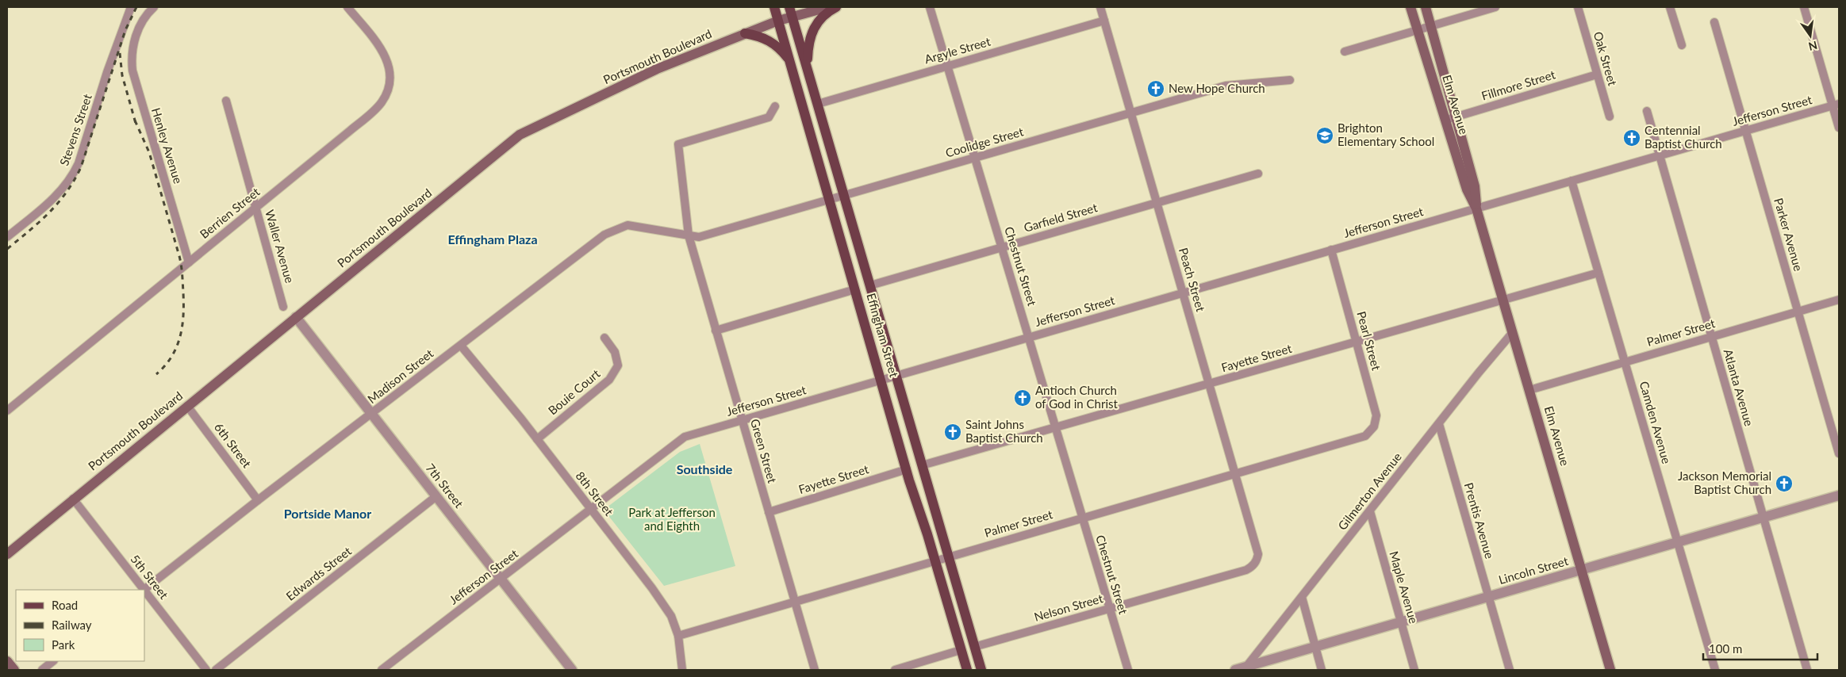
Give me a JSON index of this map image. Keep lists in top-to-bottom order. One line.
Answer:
{"streets":{"main road":["Portsmouth Boulevard","Elm Avenue","Effingham Street"],"street":["Argyle Street","Oak Street","Fillmore Street","Jefferson Street","Stevens Street","Coolidge Street","Henley Avenue","Berrien Street","Garfield Street","Parker Avenue","Waller Avenue","Chestnut Street","Peach Street","Palmer Street","Pearl Street","Fayette Street","Madison Street","Atlanta Avenue","Bouie Court","Camden Avenue","6th Street","Green Street","7th Street","Gilmerton Avenue","8th Street","Prentis Avenue","Lincoln Street","Edwards Street","5th Street","Maple Avenue","Nelson Street"]},"crossings":[["Argyle Street","Chestnut Street"],["Argyle Street","Peach Street"],["Argyle Street","Effingham Street"],["Portsmouth Boulevard","Effingham Street"],["Portsmouth Boulevard","6th Street"],["Portsmouth Boulevard","7th Street"],["Portsmouth Boulevard","5th Street"],["Oak Street","Fillmore Street"],["Fillmore Street","Elm Avenue"],["Elm Avenue","Jefferson Street"],["Elm Avenue","Palmer Street"],["Elm Avenue","Fayette Street"],["Elm Avenue","Gilmerton Avenue"],["Elm Avenue","Lincoln Street"],["Jefferson Street","Parker Avenue"],["Jefferson Street","Chestnut Street"],["Jefferson Street","Peach Street"],["Jefferson Street","Effingham Street"],["Jefferson Street","Pearl Street"],["Jefferson Street","Atlanta Avenue"],["Jefferson Street","Camden Avenue"],["Jefferson Street","Green Street"],["Jefferson Street","7th Street"],["Jefferson Street","8th Street"],["Coolidge Street","Chestnut Street"],["Coolidge Street","Peach Street"],["Coolidge Street","Effingham Street"],["Coolidge Street","Madison Street"],["Coolidge Street","Green Street"],["Henley Avenue","Berrien Street"],["Berrien Street","Waller Avenue"],["Garfield Street","Chestnut Street"],["Garfield Street","Peach Street"],["Garfield Street","Effingham Street"],["Parker Avenue","Palmer Street"],["Chestnut Street","Palmer Street"],["Chestnut Street","Fayette Street"],["Chestnut Street","Nelson Street"],["Peach Street","Palmer Street"],["Peach Street","Fayette Street"],["Peach Street","Nelson Street"],["Palmer Street","Effingham Street"],["Palmer Street","Pearl Street"],["Palmer Street","Atlanta Avenue"],["Palmer Street","Camden Avenue"],["Palmer Street","Green Street"],["Palmer Street","8th Street"],["Effingham Street","Fayette Street"],["Effingham Street","Nelson Street"],["Pearl Street","Fayette Street"],["Fayette Street","Camden Avenue"],["Fayette Street","Green Street"],["Madison Street","6th Street"],["Madison Street","Green Street"],["Madison Street","7th Street"],["Madison Street","8th Street"],["Atlanta Avenue","Lincoln Street"],["Bouie Court","8th Street"],["Camden Avenue","Lincoln Street"],["7th Street","Edwards Street"],["Gilmerton Avenue","Prentis Avenue"],["Gilmerton Avenue","Lincoln Street"],["Gilmerton Avenue","Maple Avenue"],["Prentis Avenue","Lincoln Street"],["Lincoln Street","Maple Avenue"]],"districts":["Effingham Plaza","Southside","Portside Manor"],"parks":["Park at Jefferson and Eighth"],"places":{"church":["New Hope Church","Centennial Baptist Church","Antioch Church of God in Christ","Saint Johns Baptist Church","Jackson Memorial Baptist Church"],"school or university":["Brighton Elementary School"]},"legend":["Road","Railway","Park"],"scale_bar":"100 m","north":"bottom"}
